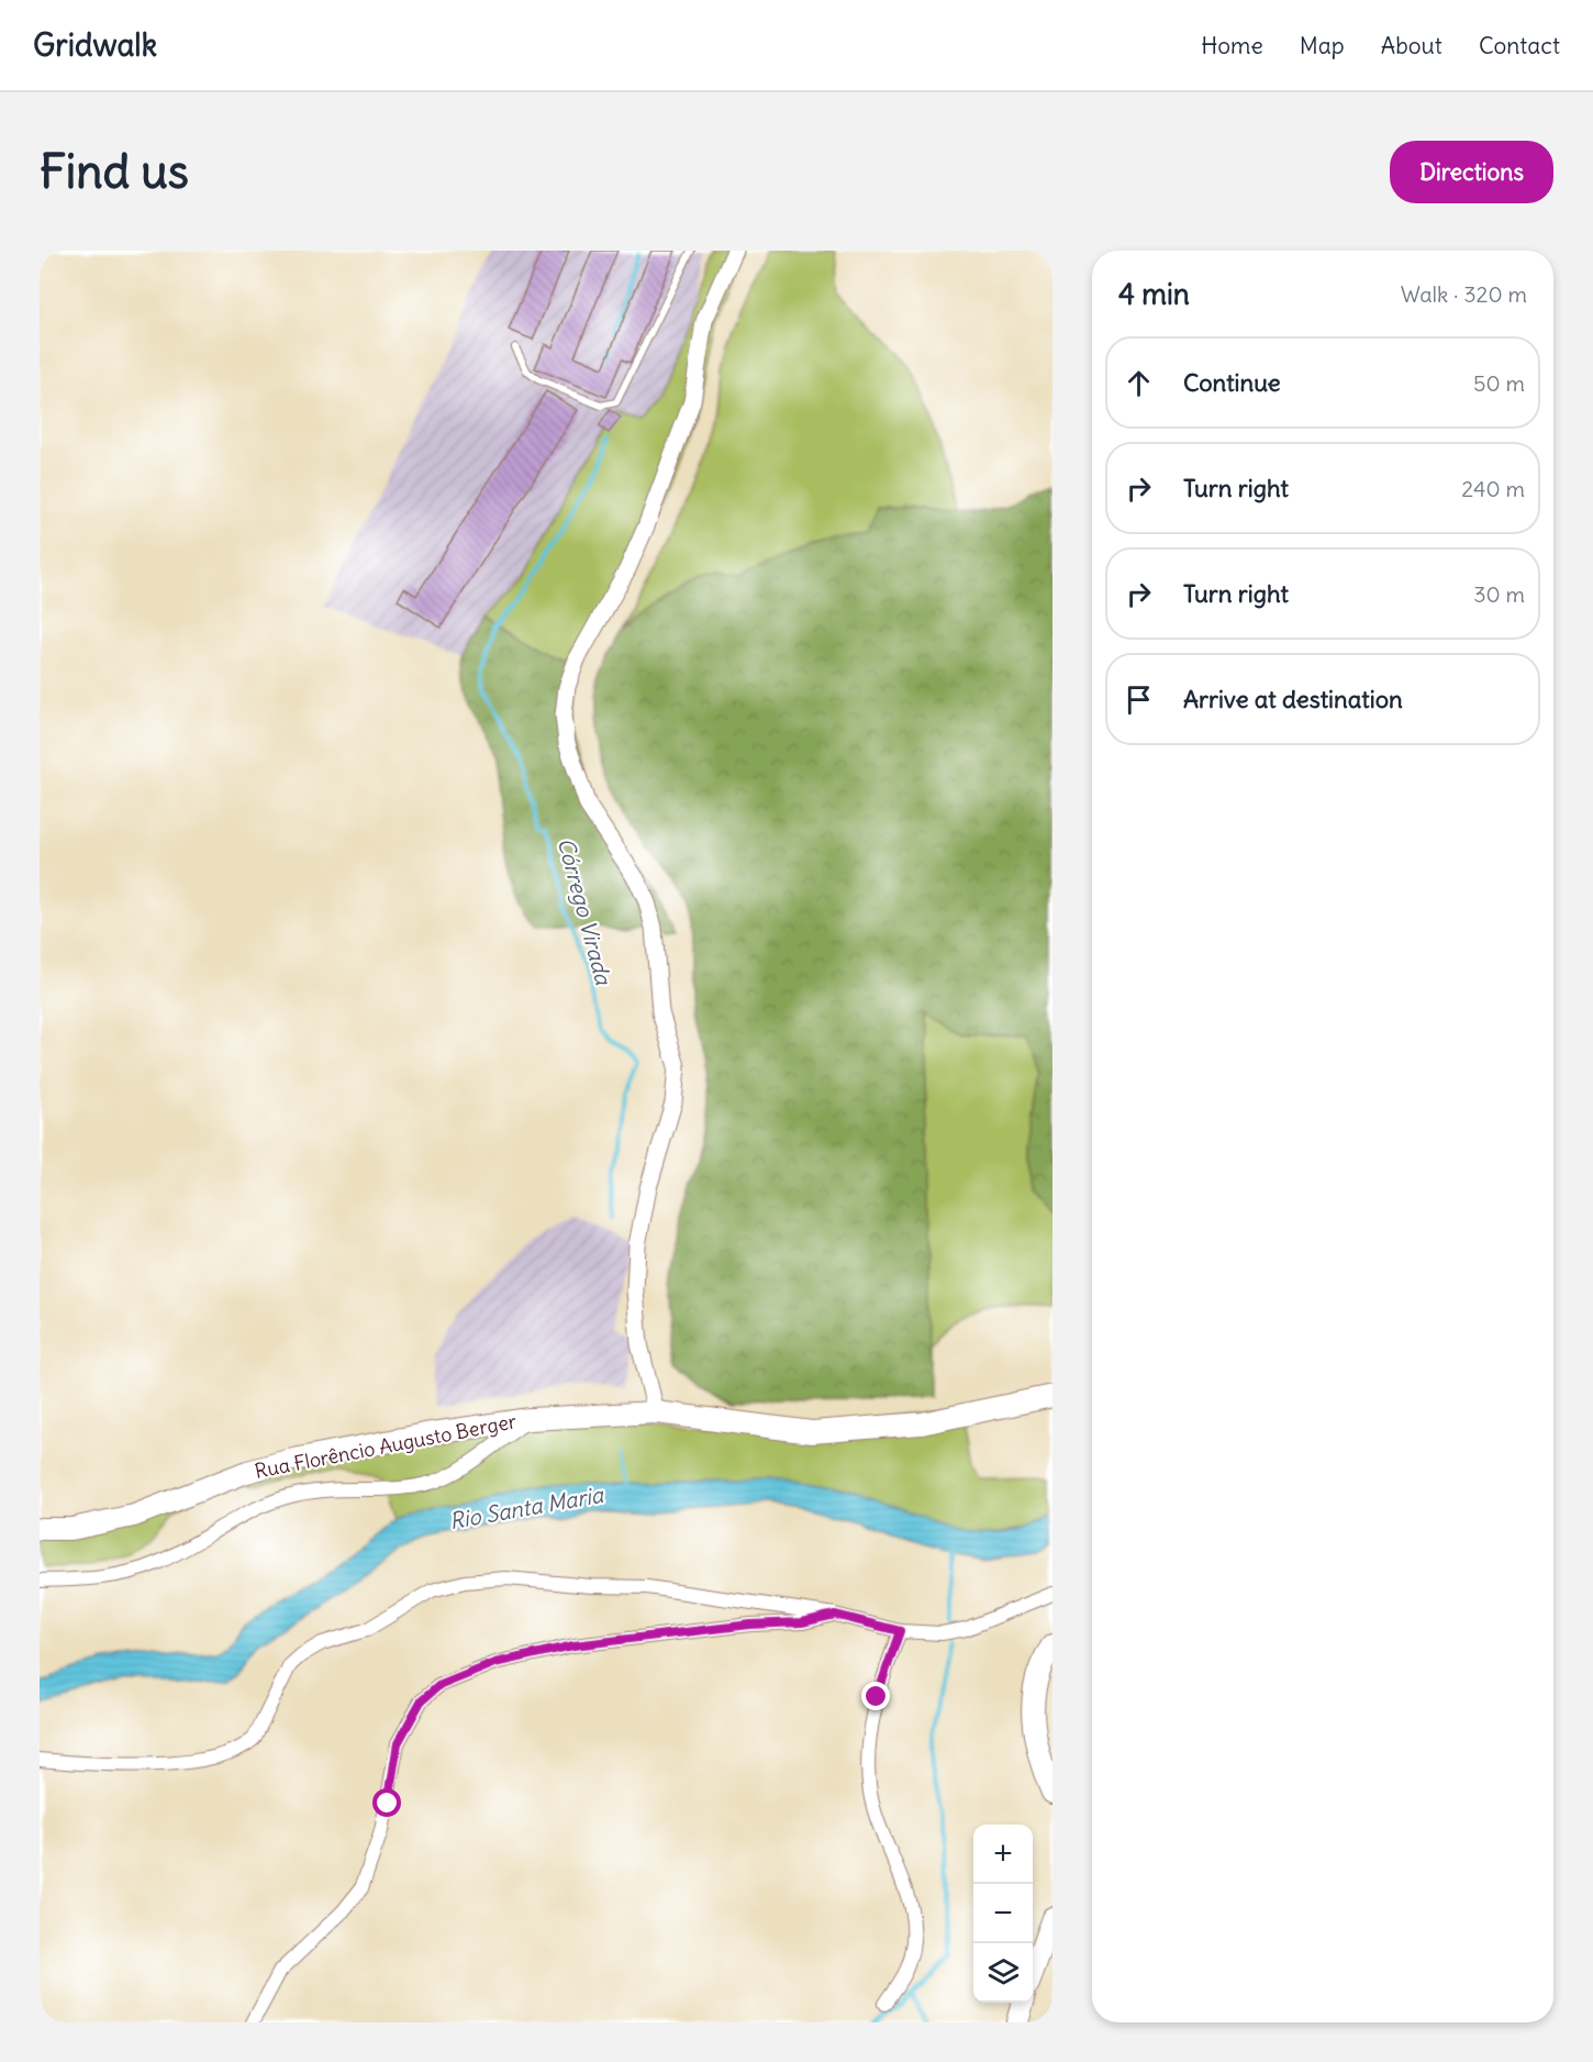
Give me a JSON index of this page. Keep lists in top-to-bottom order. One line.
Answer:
{"streets":{"main road":["Rua Florêncio Augusto Berger"]},"water":["Córrego Virada","Rio Santa Maria"],"page":{"header":"Gridwalk","nav":["Home","Map","About","Contact"],"buttons":"Directions","title":"Find us","heading":["4 min","Walk · 320 m"],"list":[["Continue","50 m"],["Turn right","240 m"],["Turn right","30 m"],"Arrive at destination"],"map_buttons":["+","−"]}}
